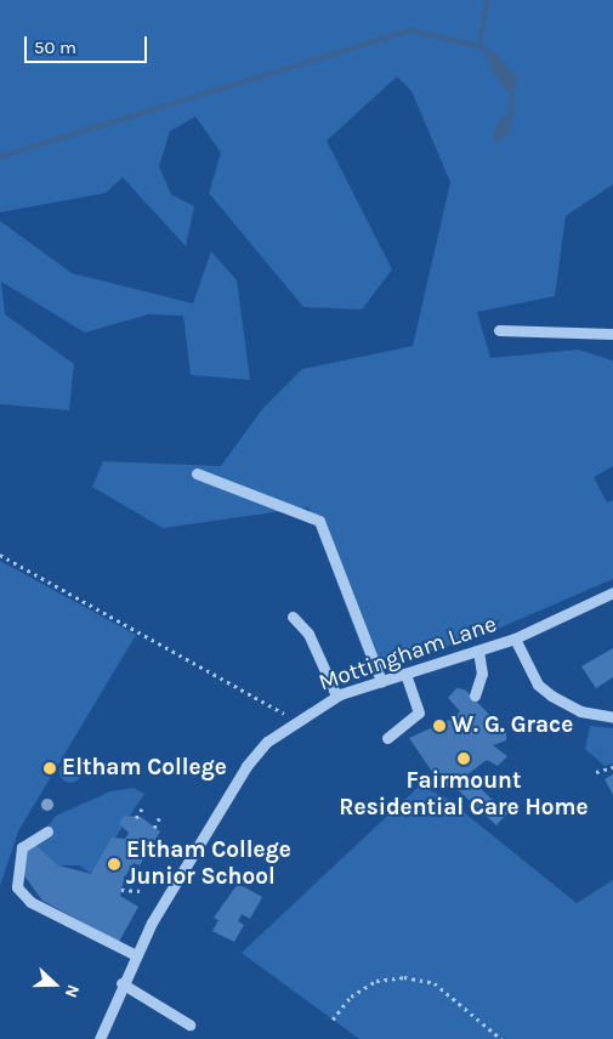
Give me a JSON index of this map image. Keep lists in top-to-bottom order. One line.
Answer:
{"streets":{"street":["Mottingham Lane"]},"places":["W. G. Grace","Fairmount Residential Care Home","Eltham College","Eltham College Junior School"],"scale_bar":"50 m","north":"right"}
